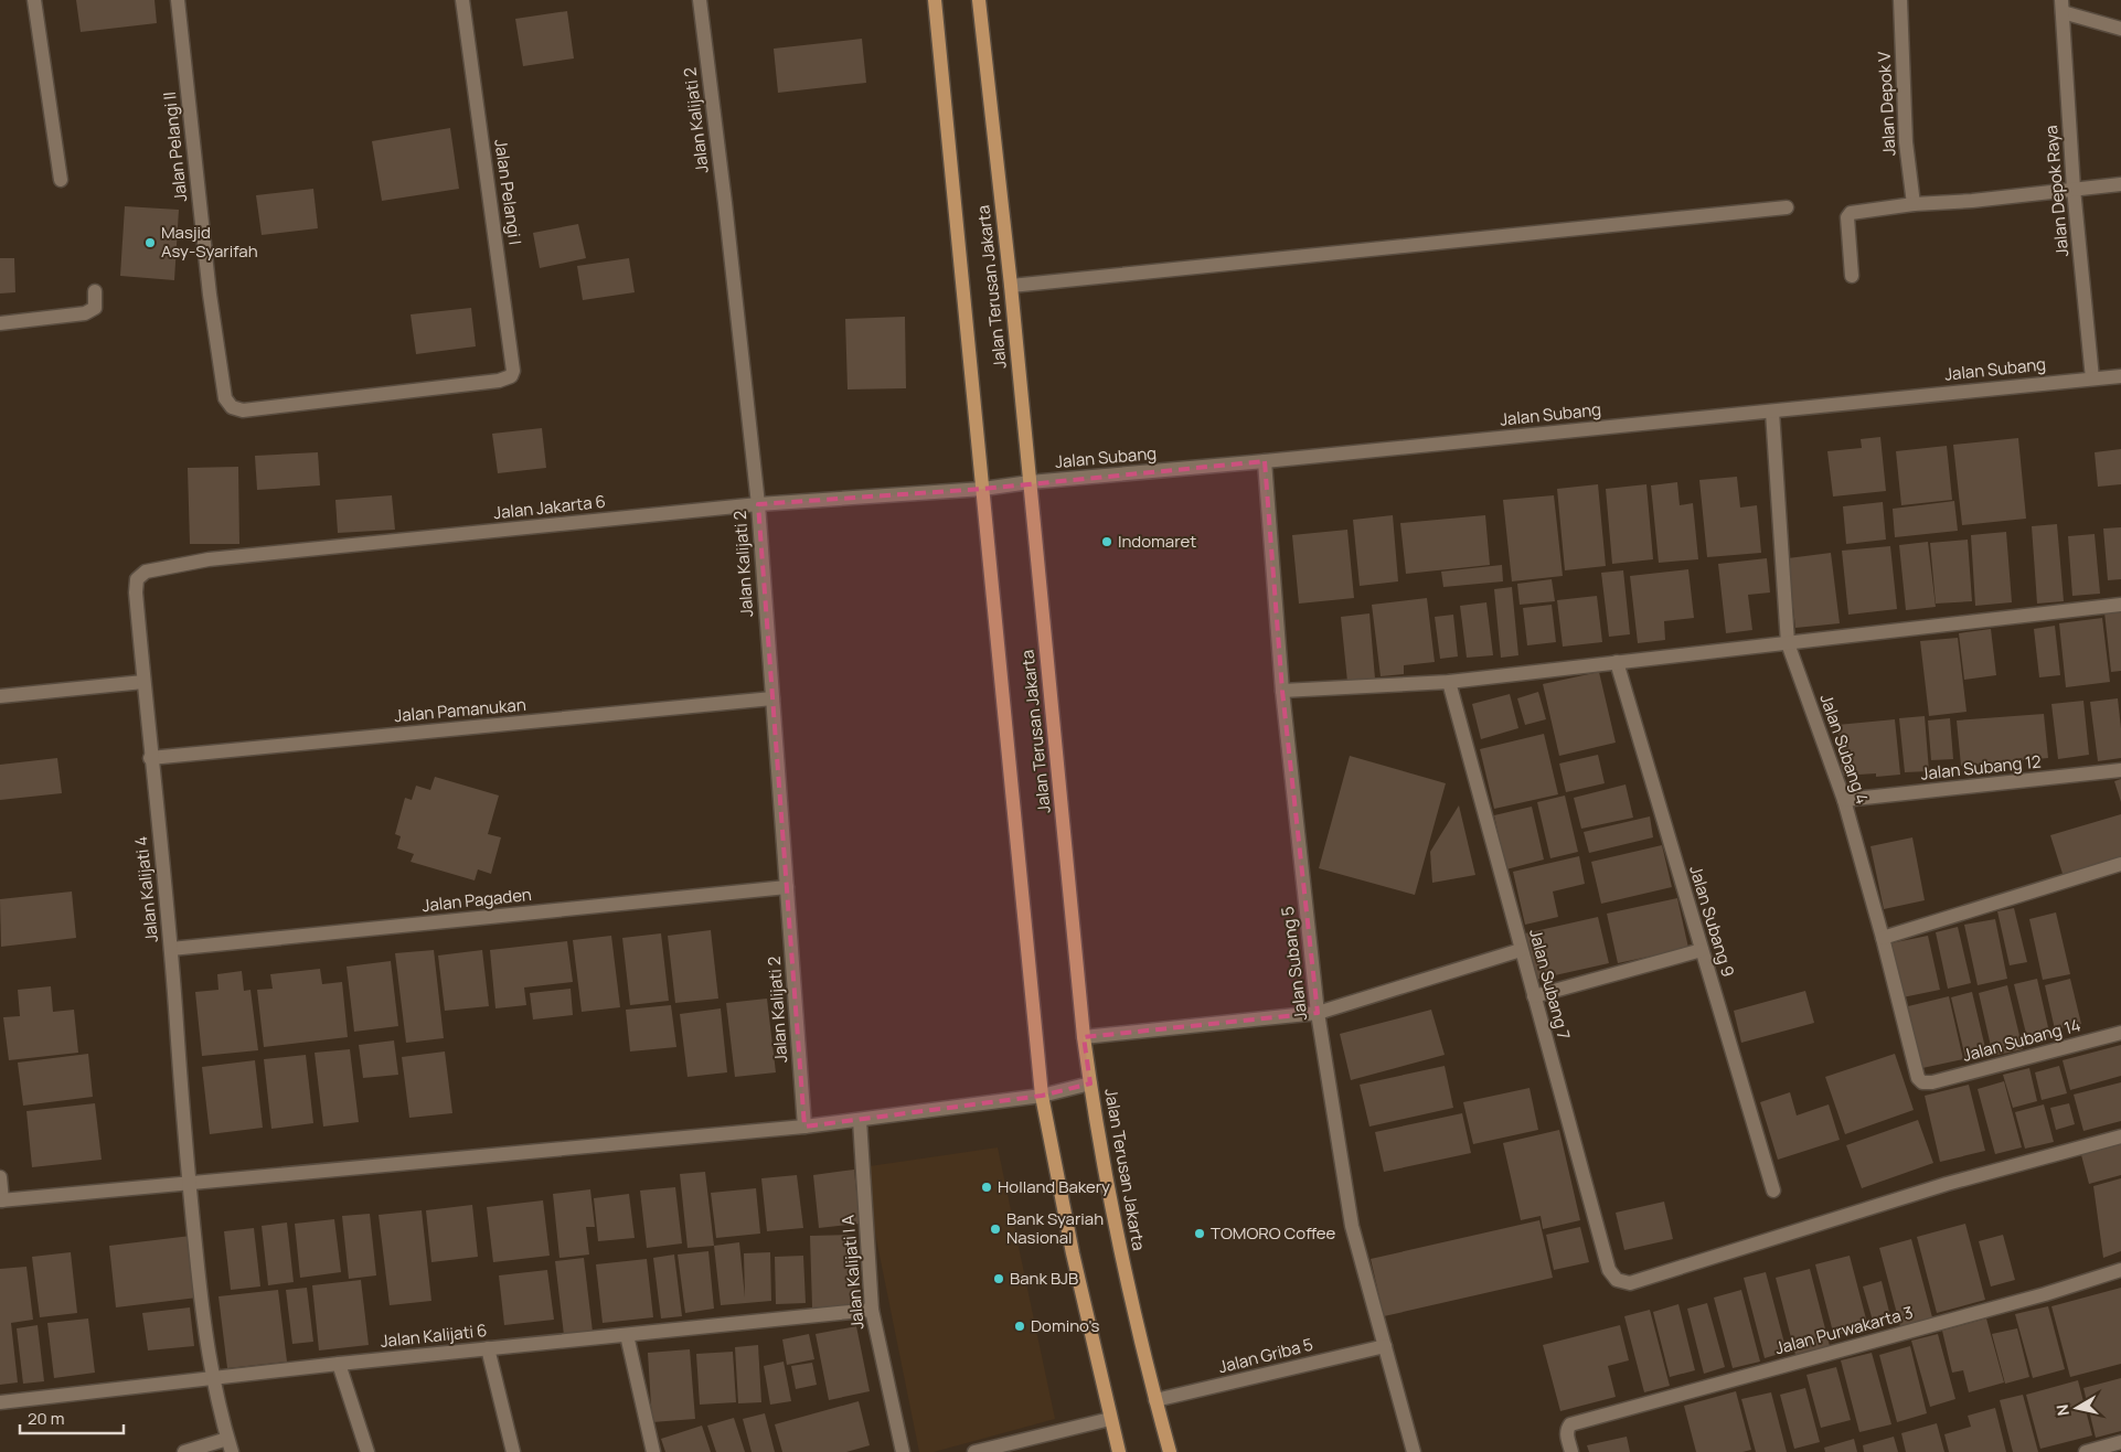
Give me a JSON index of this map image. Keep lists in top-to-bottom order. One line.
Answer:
{"streets":{"main road":["Jalan Terusan Jakarta"],"street":["Jalan Depok V","Jalan Kalijati 2","Jalan Pelangi II","Jalan Depok Raya","Jalan Pelangi I","Jalan Subang","Jalan Jakarta 6","Jalan Pamanukan","Jalan Subang 4","Jalan Subang 12","Jalan Kalijati 4","Jalan Pagaden","Jalan Subang 9","Jalan Subang 5","Jalan Subang 7","Jalan Subang 14","Jalan Kalijati I A","Jalan Purwakarta 3","Jalan Kalijati 6","Jalan Griba 5"]},"crossings":[["Jalan Kalijati 2","Jalan Jakarta 6"],["Jalan Kalijati 2","Jalan Pamanukan"],["Jalan Kalijati 2","Jalan Pagaden"],["Jalan Pelangi II","Jalan Pelangi I"],["Jalan Depok Raya","Jalan Subang"],["Jalan Terusan Jakarta","Jalan Subang"],["Jalan Terusan Jakarta","Jalan Jakarta 6"],["Jalan Terusan Jakarta","Jalan Griba 5"],["Jalan Subang","Jalan Jakarta 6"],["Jalan Subang","Jalan Subang 4"],["Jalan Subang","Jalan Subang 5"],["Jalan Jakarta 6","Jalan Kalijati 4"],["Jalan Pamanukan","Jalan Kalijati 4"],["Jalan Subang 4","Jalan Subang 12"],["Jalan Subang 4","Jalan Subang 14"],["Jalan Kalijati 4","Jalan Pagaden"],["Jalan Kalijati 4","Jalan Kalijati 6"],["Jalan Subang 5","Jalan Griba 5"],["Jalan Kalijati I A","Jalan Kalijati 6"]],"places":["Masjid Asy-Syarifah","Indomaret","Holland Bakery","Bank Syariah Nasional","TOMORO Coffee","Bank BJB","Domino's"],"scale_bar":"20 m","north":"left"}
